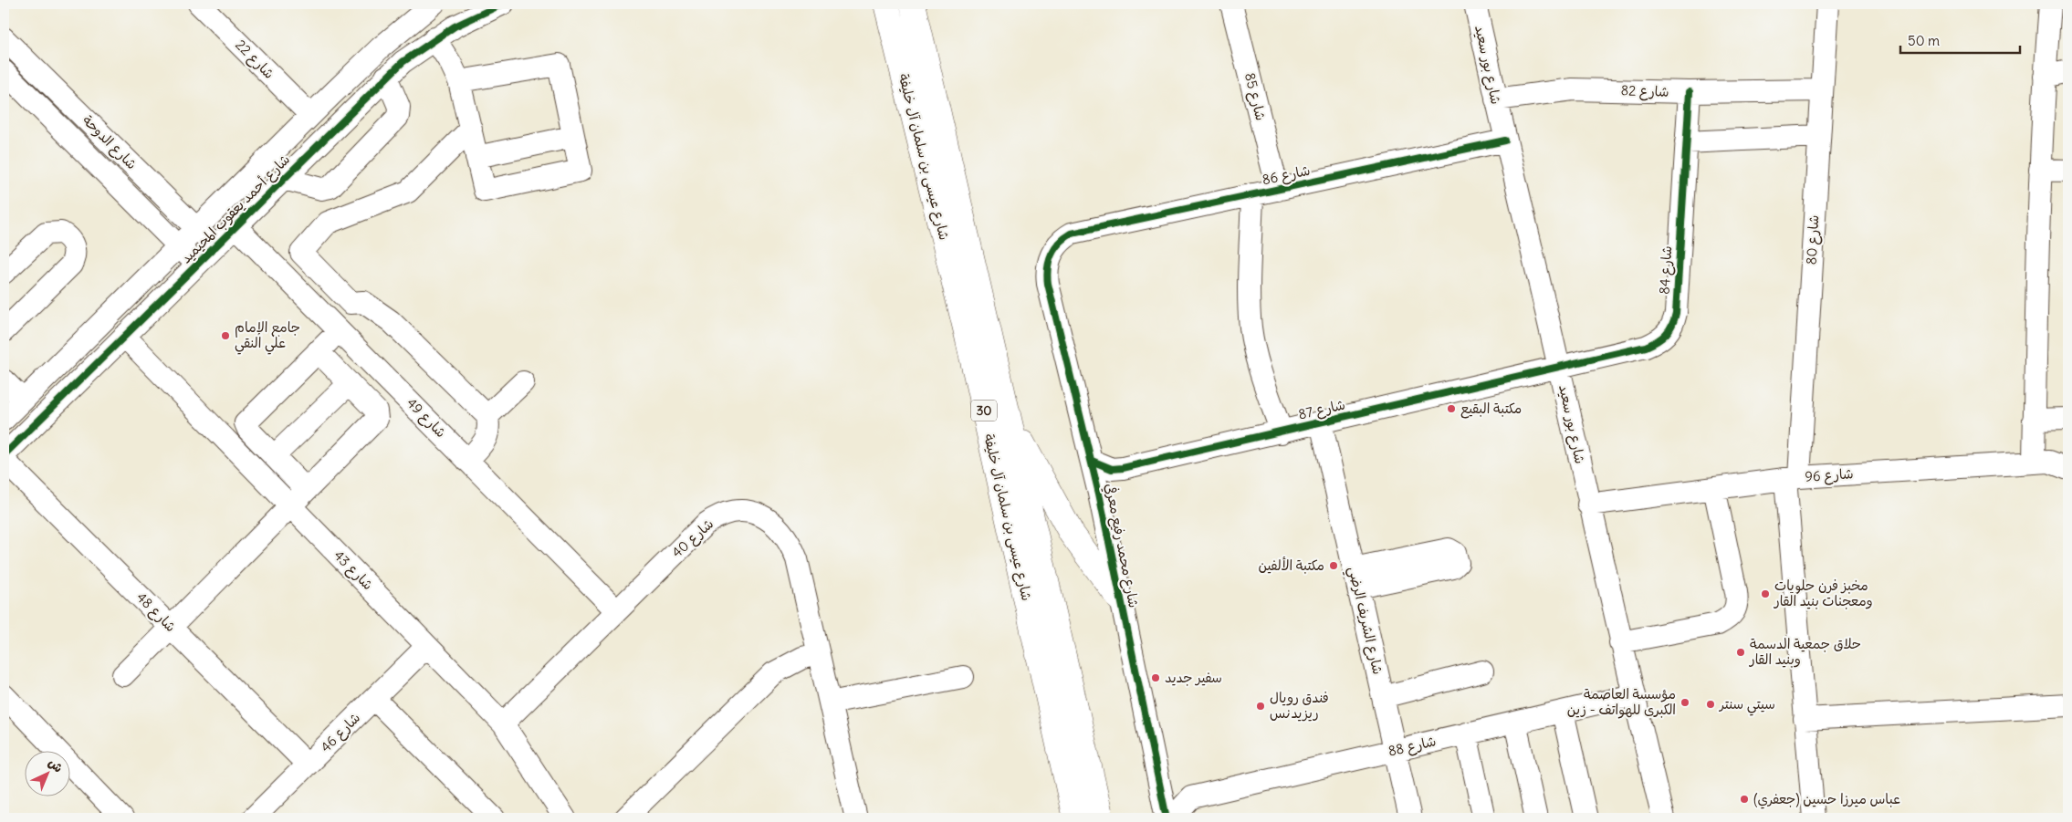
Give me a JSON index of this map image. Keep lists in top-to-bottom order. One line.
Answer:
{"streets":{"highway":["شارع عيسى بن سلمان آل خليفة","30"],"street":["شارع 22","شارع بور سعيد","شارع 82","شارع 85","شارع الدوحة","شارع 86","شارع أحمد يعقوب المحيميد","شارع 80","شارع 84","شارع 87","شارع 49","شارع 96","شارع 40","شارع محمد رفيع معرفي","شارع 43","شارع 48","شارع الشريف الرضي","شارع 46","شارع 88"]},"crossings":[["شارع 22","شارع أحمد يعقوب المحيميد"],["شارع بور سعيد","شارع 82"],["شارع بور سعيد","شارع 86"],["شارع بور سعيد","شارع 84"],["شارع بور سعيد","شارع 87"],["شارع بور سعيد","شارع 96"],["شارع بور سعيد","شارع 88"],["شارع 82","شارع 80"],["شارع 82","شارع 84"],["شارع 85","شارع 86"],["شارع الدوحة","شارع أحمد يعقوب المحيميد"],["شارع 86","شارع محمد رفيع معرفي"],["شارع أحمد يعقوب المحيميد","شارع 49"],["شارع أحمد يعقوب المحيميد","شارع 43"],["شارع 80","شارع 96"],["شارع 84","شارع 87"],["شارع 87","شارع محمد رفيع معرفي"],["شارع 87","شارع الشريف الرضي"],["شارع 49","شارع 40"],["شارع 40","شارع 43"],["شارع 43","شارع 46"],["شارع 48","شارع 46"],["شارع الشريف الرضي","شارع 88"]],"places":["جامع الإمام علي النقي","مكتبة البقيع","مكتبة الألفين","مخبز فرن حلويات ومعجنات بنيد القار","حلاق جمعية الدسمة وبنيد القار","سفير جديد","مؤسسة العاصمة الكبرى للهواتف - زين","سيتي سنتر","فندق رويال ريزيدنس","عباس ميرزا حسين (جعفري)"],"scale_bar":"50 m","north":"top right"}
